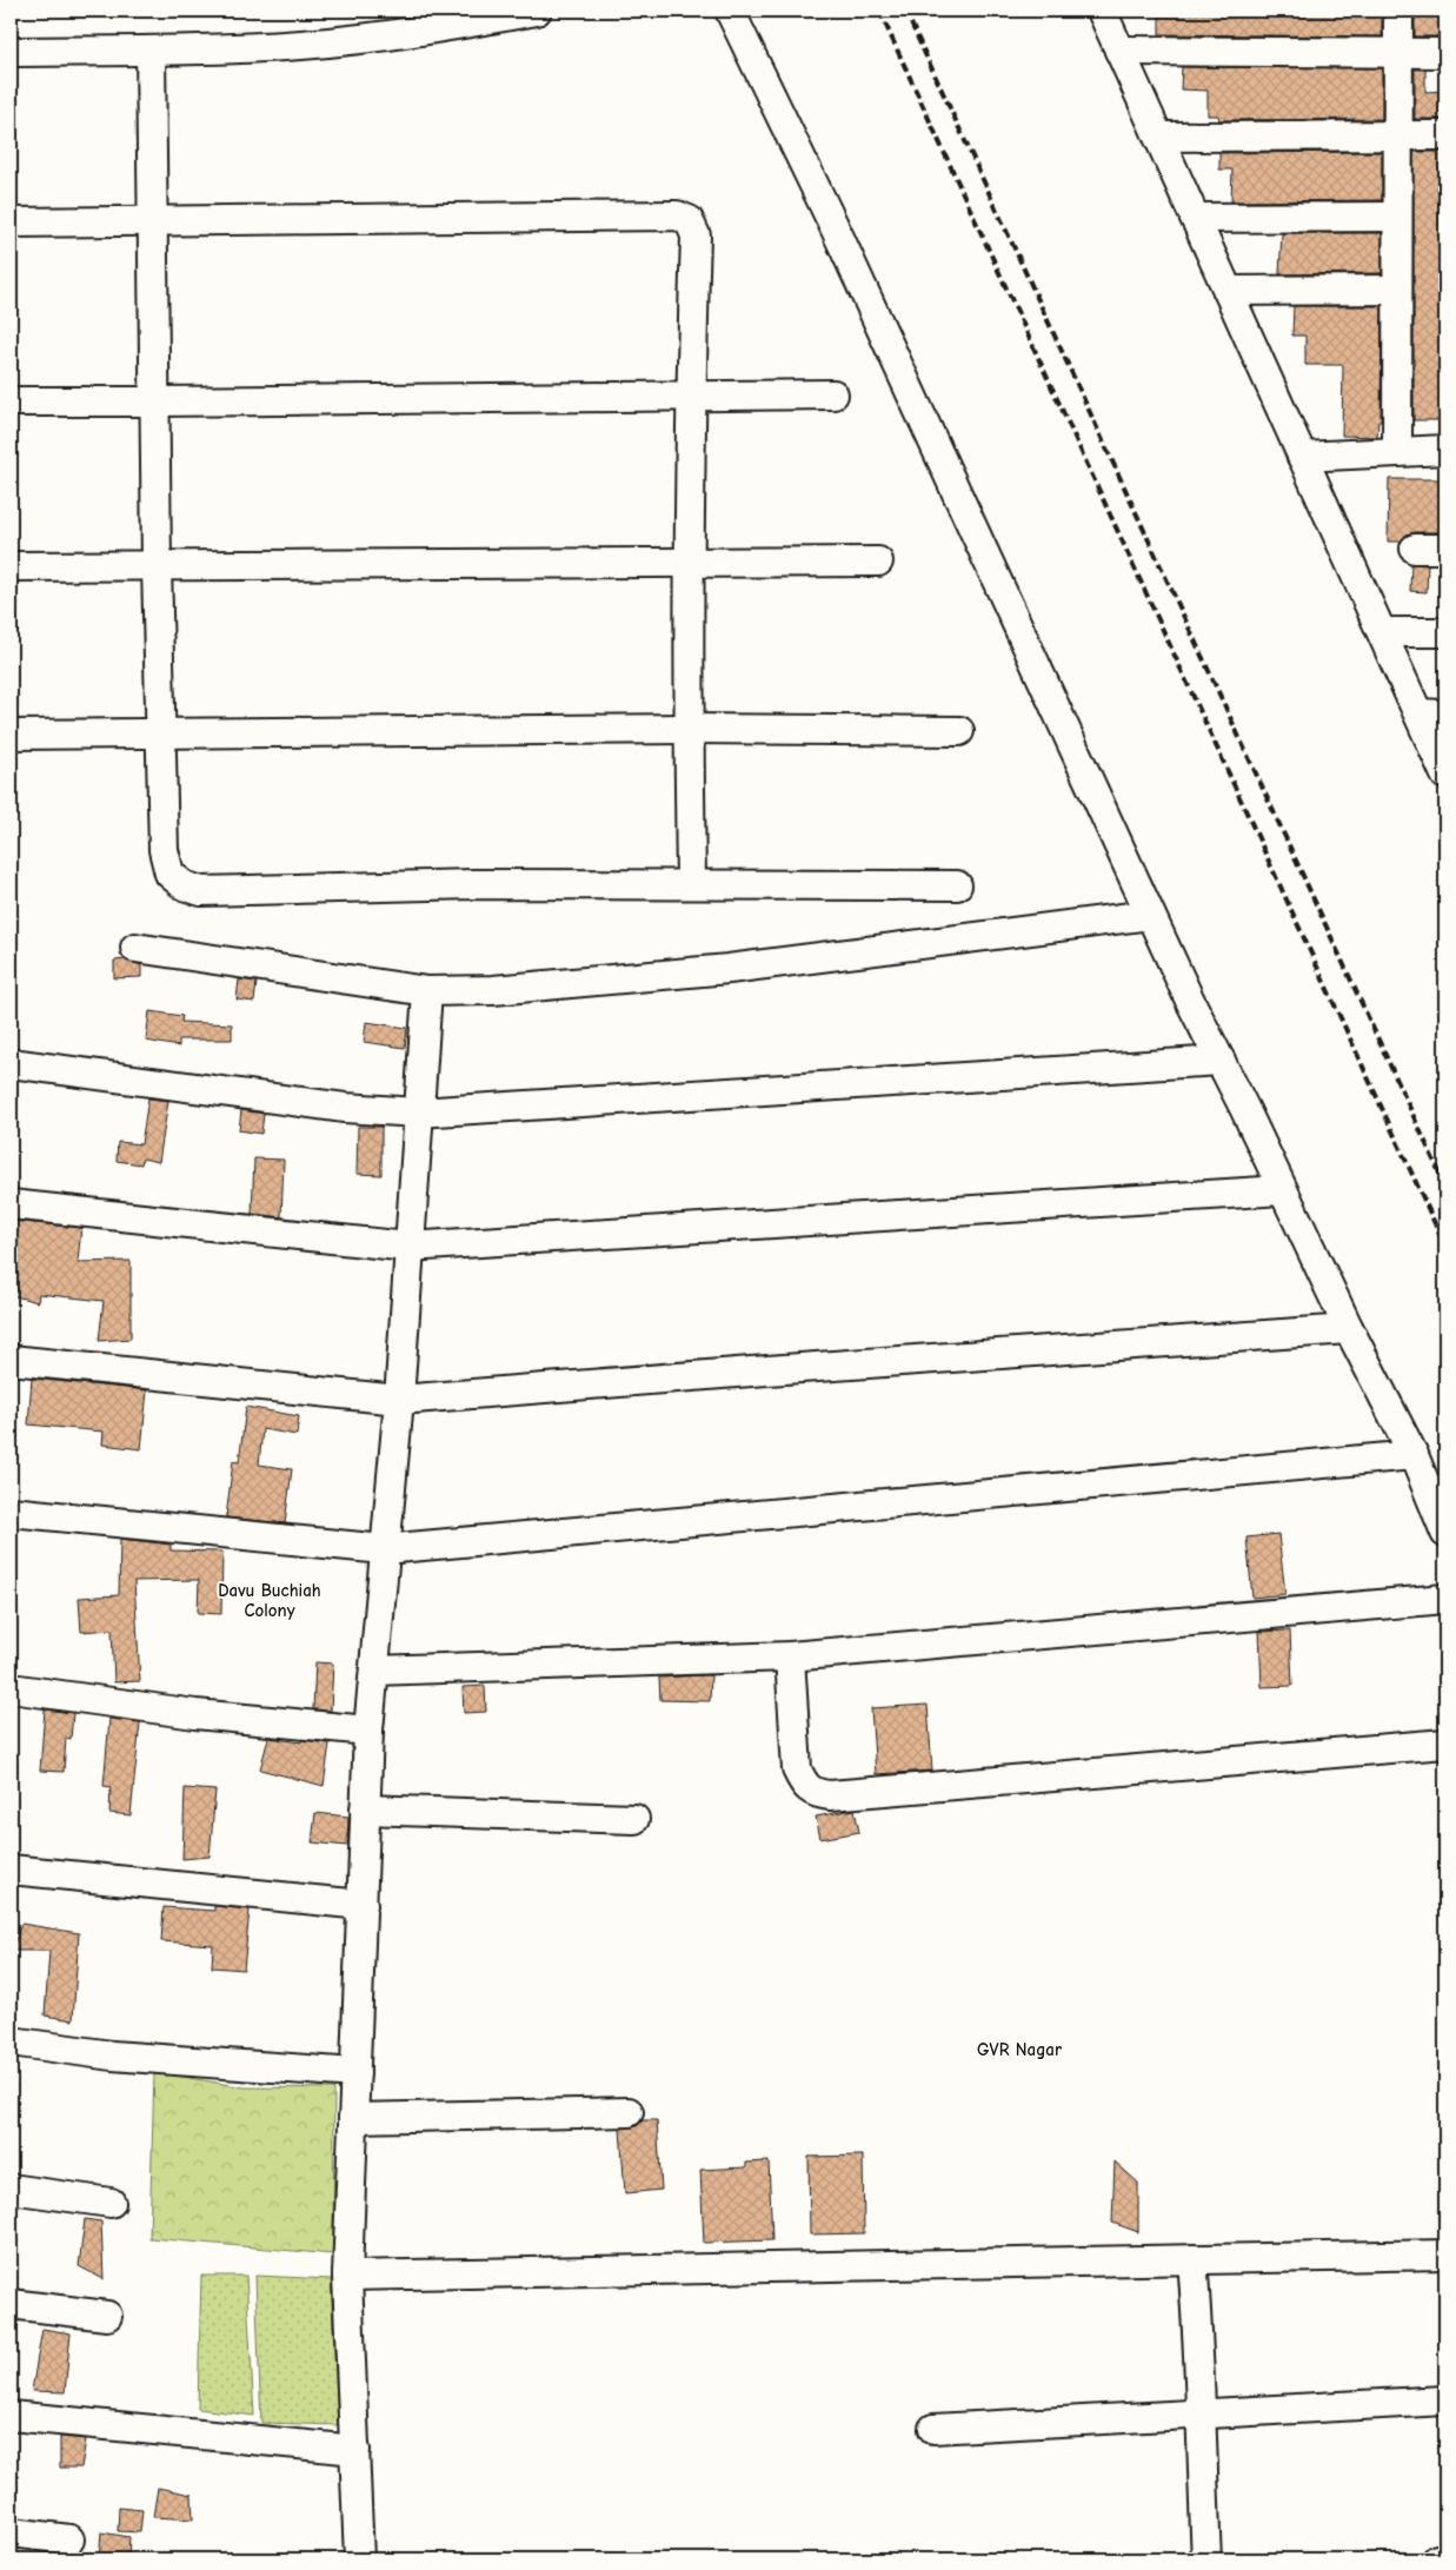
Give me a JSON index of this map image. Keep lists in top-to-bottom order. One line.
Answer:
{"districts":["Davu Buchiah Colony","GVR Nagar"]}
